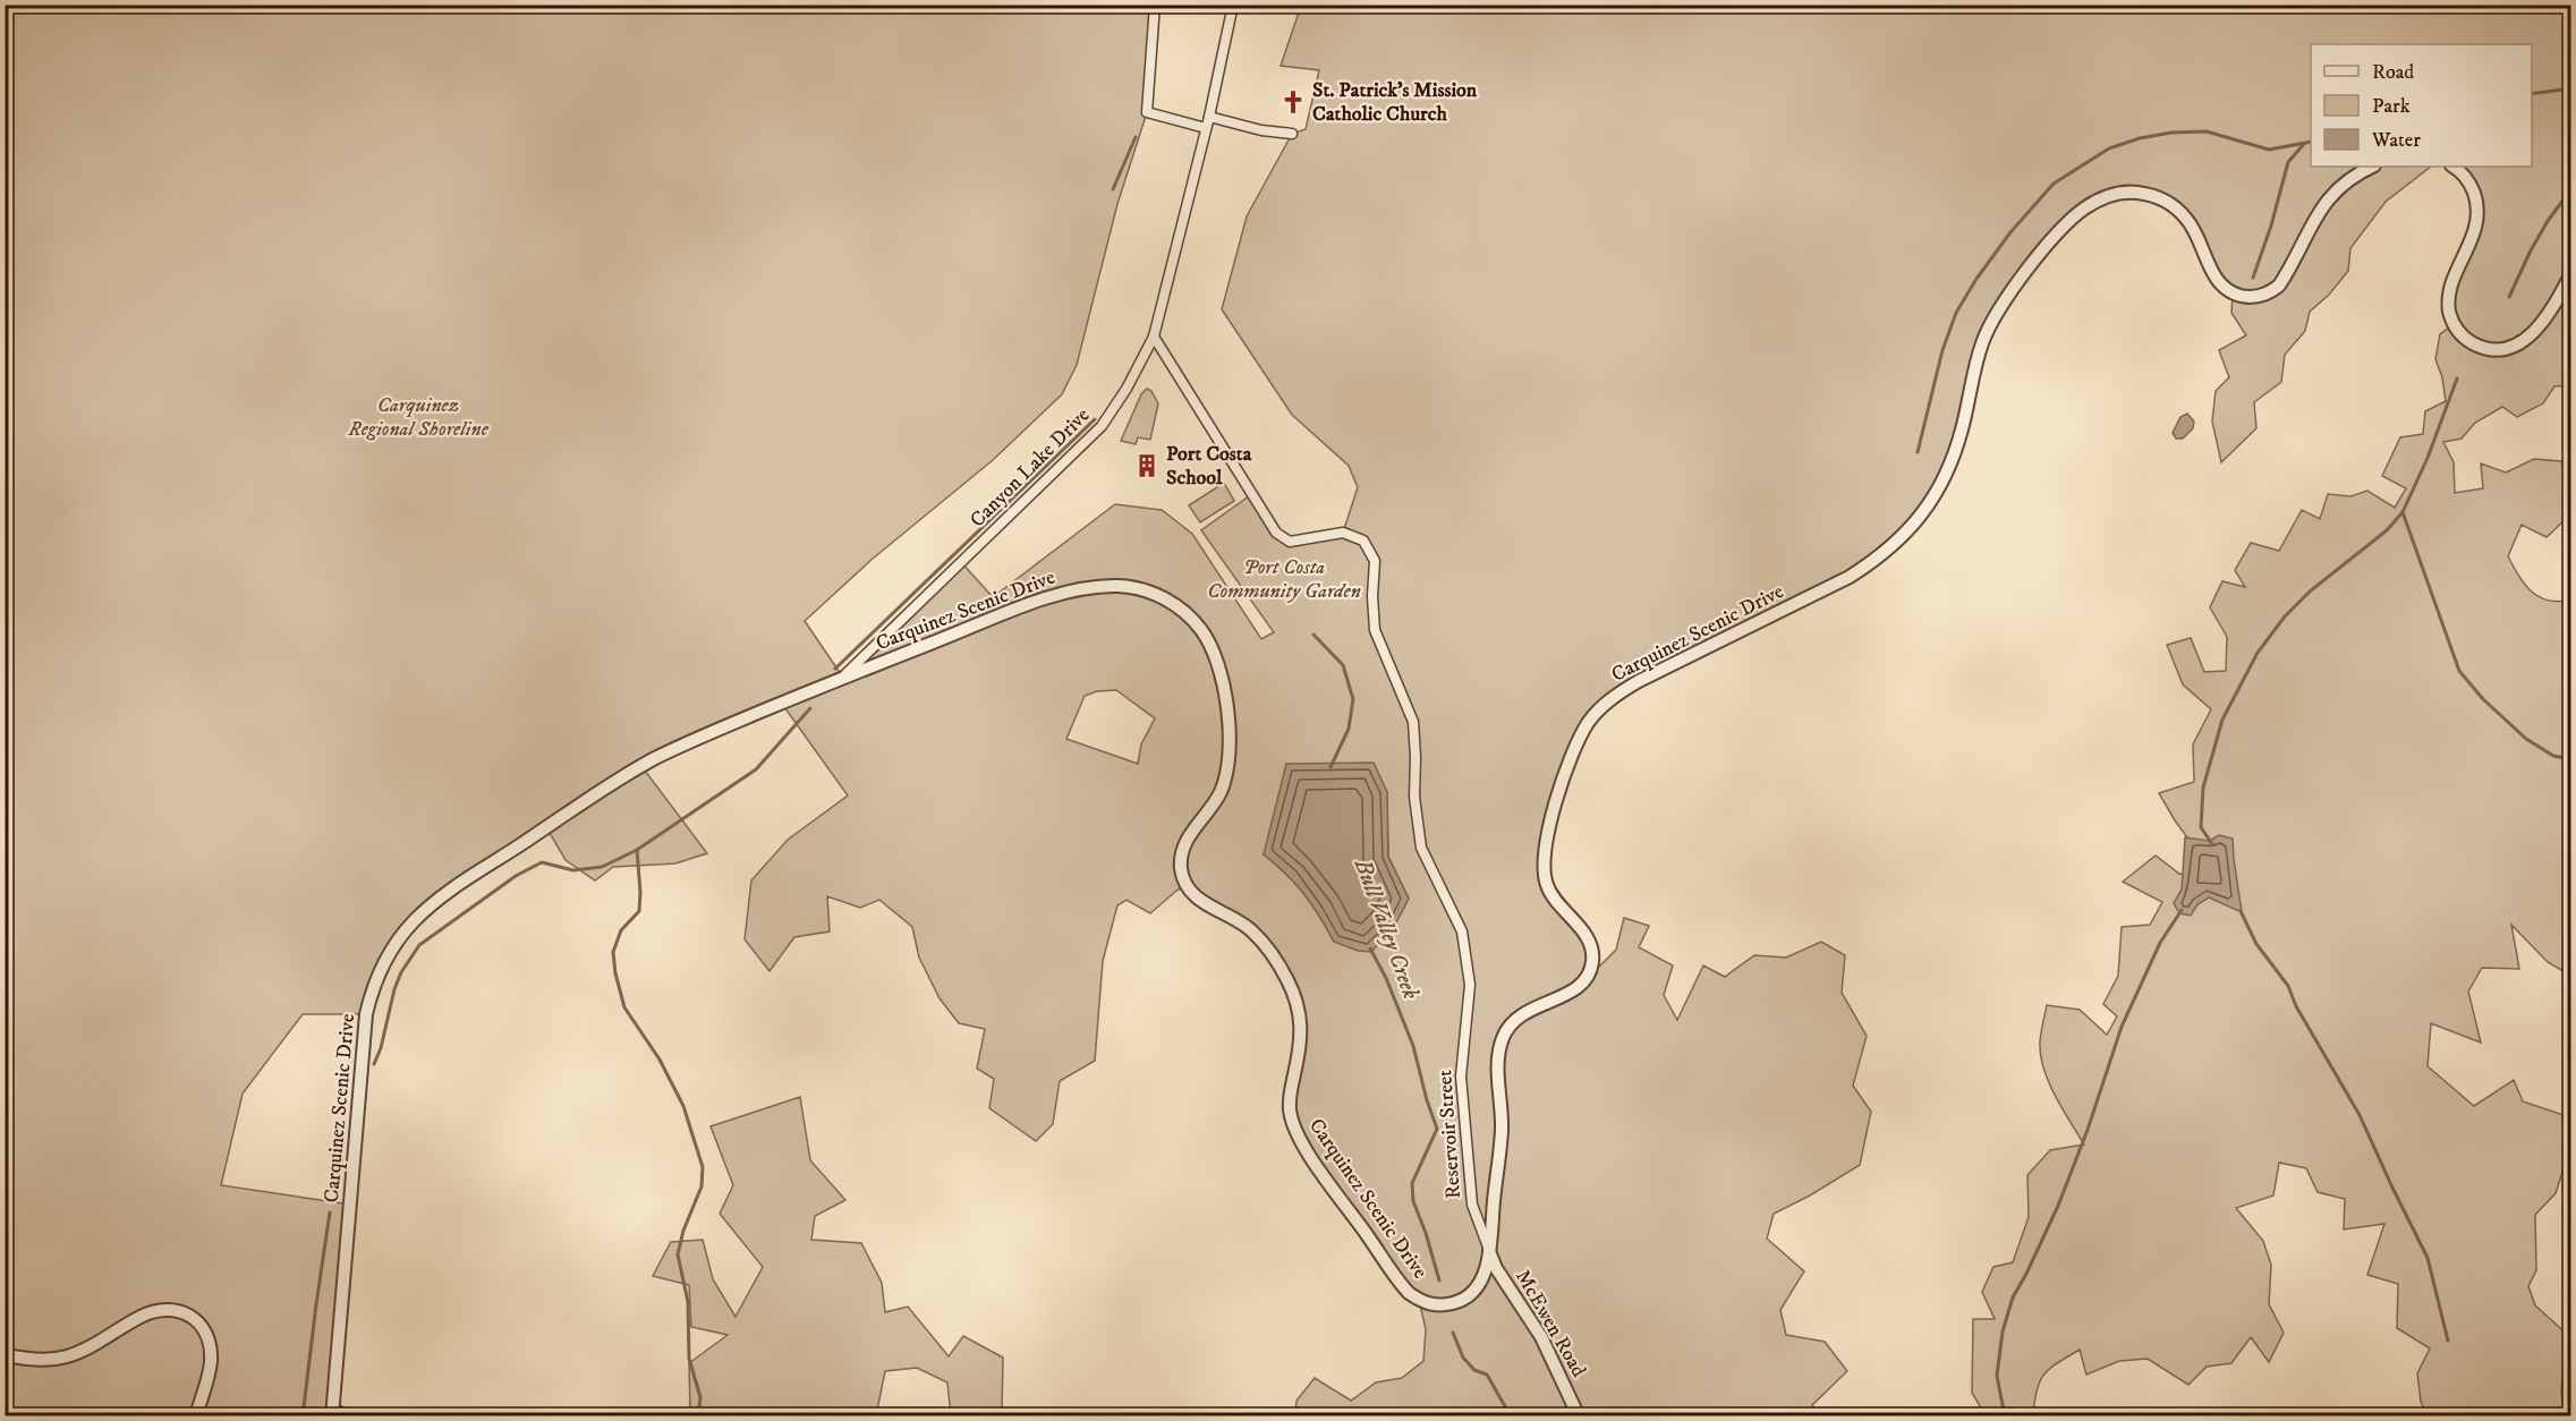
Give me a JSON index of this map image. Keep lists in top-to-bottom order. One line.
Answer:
{"streets":{"street":["Canyon Lake Drive","Carquinez Scenic Drive","Reservoir Street","McEwen Road"]},"crossings":[["Canyon Lake Drive","Carquinez Scenic Drive"],["Canyon Lake Drive","Reservoir Street"],["Carquinez Scenic Drive","Reservoir Street"],["Carquinez Scenic Drive","McEwen Road"],["Reservoir Street","McEwen Road"]],"water":["Bull Valley Creek"],"parks":["Carquinez Regional Shoreline","Port Costa Community Garden"],"places":{"church":["St. Patrick's Mission Catholic Church"],"building":["Port Costa School"]},"legend":["Road","Park","Water"]}
